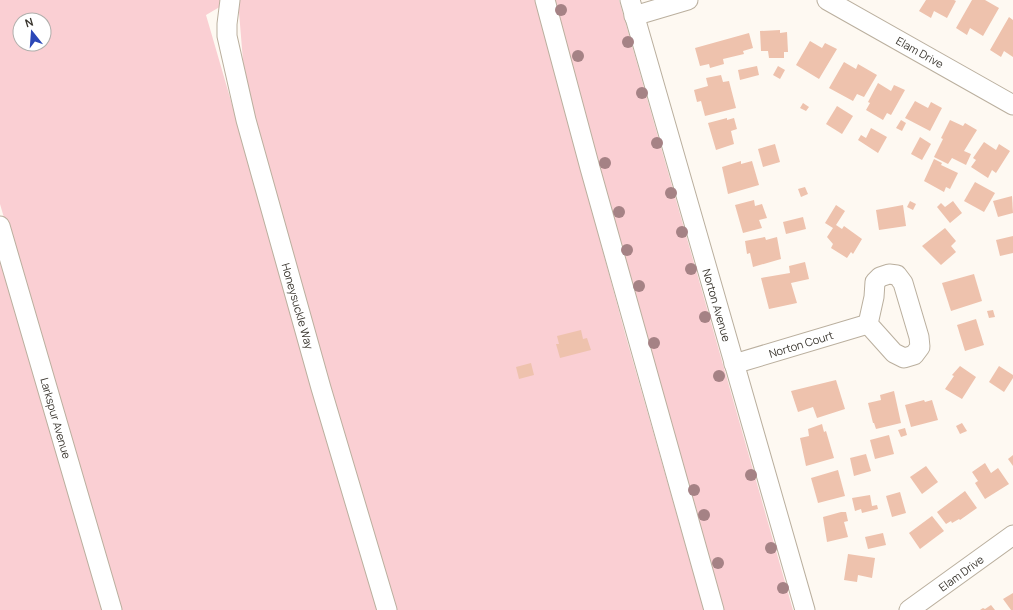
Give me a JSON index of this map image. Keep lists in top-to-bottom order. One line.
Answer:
{"streets":{"street":["Elam Drive","Norton Avenue","Honeysuckle Way","Norton Court","Larkspur Avenue"]},"crossings":[["Norton Avenue","Norton Court"]],"north":"top"}
